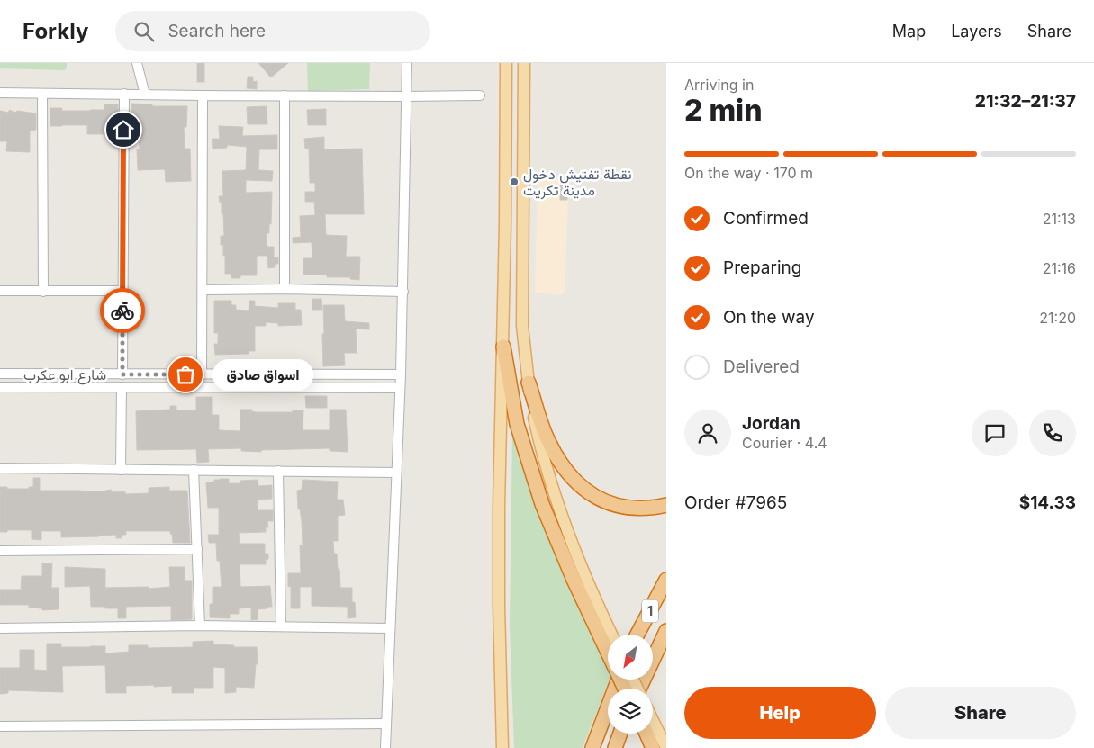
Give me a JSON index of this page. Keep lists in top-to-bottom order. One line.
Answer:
{"streets":{"highway":["1"],"street":["شارع ابو عكرب"]},"places":["نقطة تفتيش دخول مدينة تكريت","اسواق صادق"],"north":"bottom left","page":{"header":"Forkly","search":"Search here","nav":["Map","Layers","Share"],"heading":["2 min","Arriving in","21:32–21:37"],"panel":["Jordan","Courier · 4.4","Order #7965","$14.33"],"bar":"On the way · 170 m","list":[["Confirmed","21:13"],["Preparing","21:16"],["On the way","21:20"],"Delivered"],"bubble":"اسواق صادق","buttons":["Help","Share"]}}
